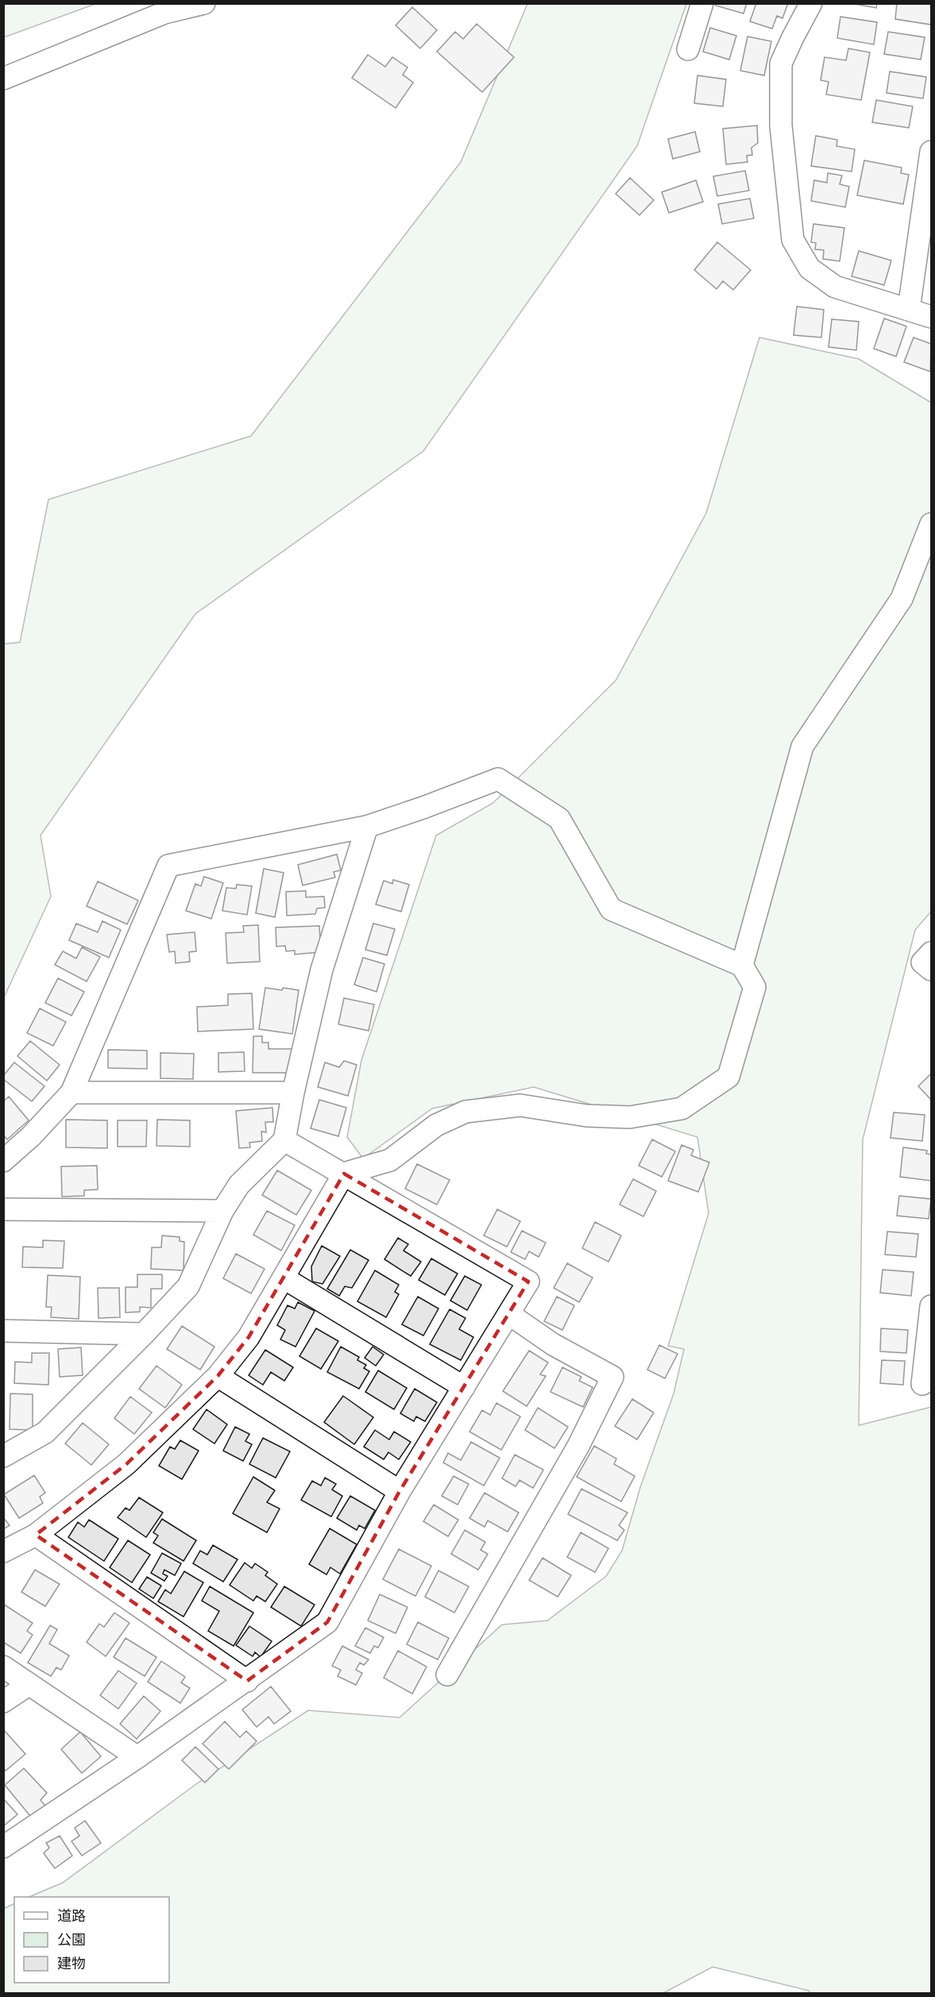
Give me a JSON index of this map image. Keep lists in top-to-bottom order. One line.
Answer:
{"legend":["道路","公園","建物"]}
